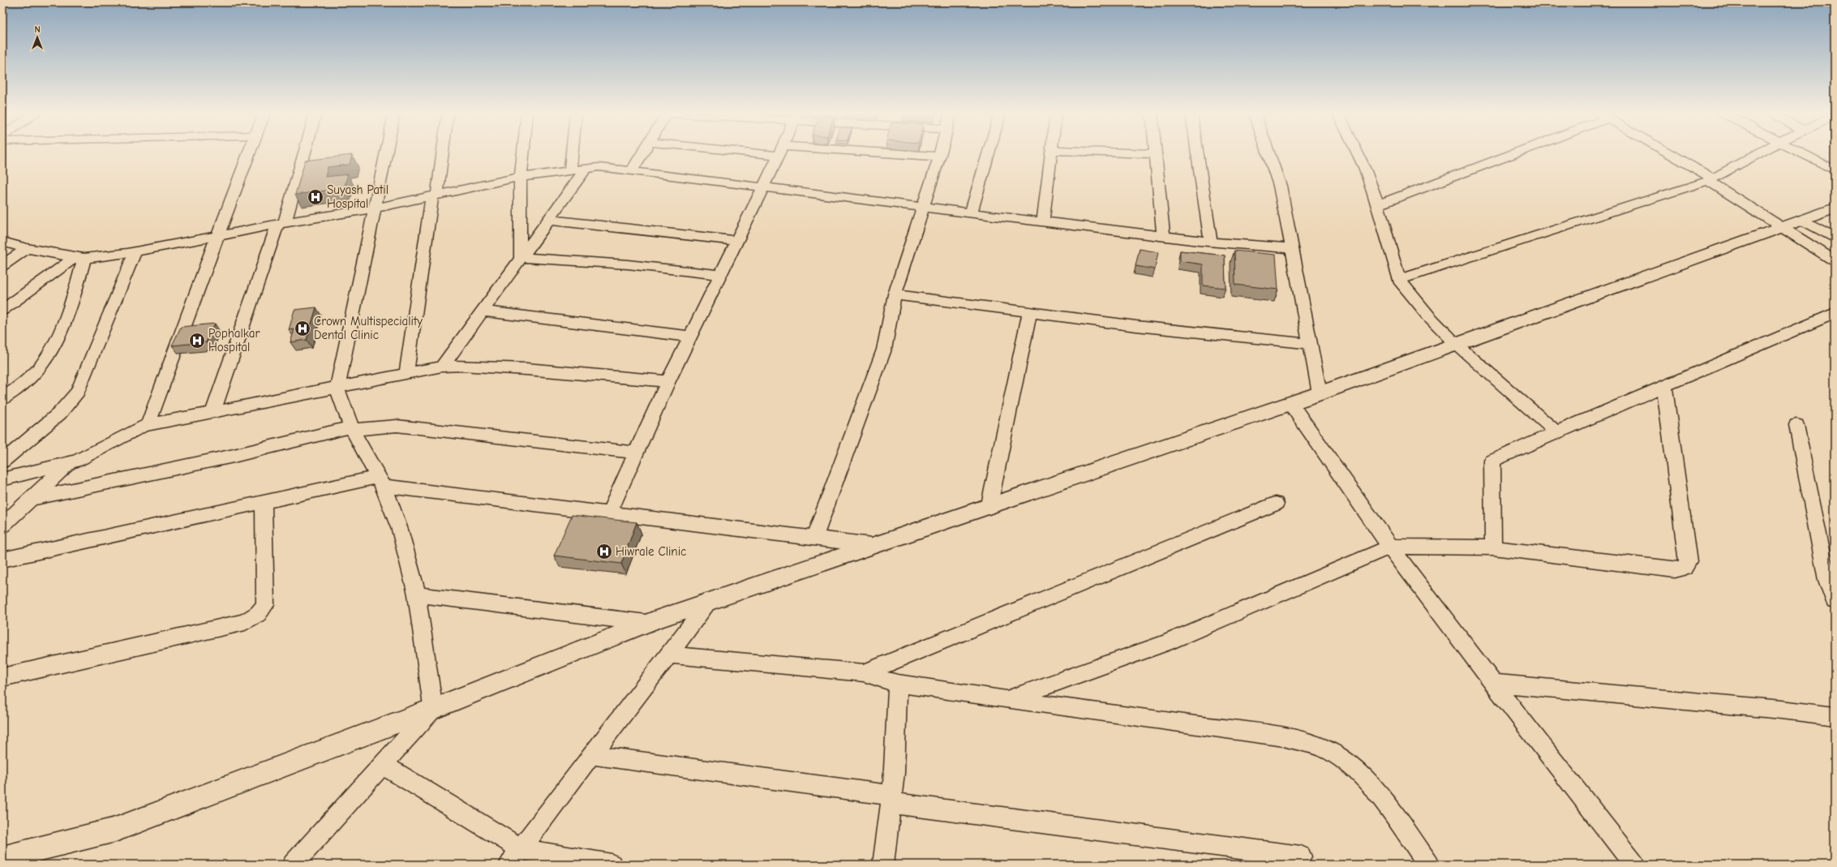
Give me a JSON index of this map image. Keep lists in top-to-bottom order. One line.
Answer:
{"places":{"hospital":["Suyash Patil Hospital","Crown Multispeciality Dental Clinic","Pophalkar Hospital","Hiwrale Clinic"]},"north":"top"}
